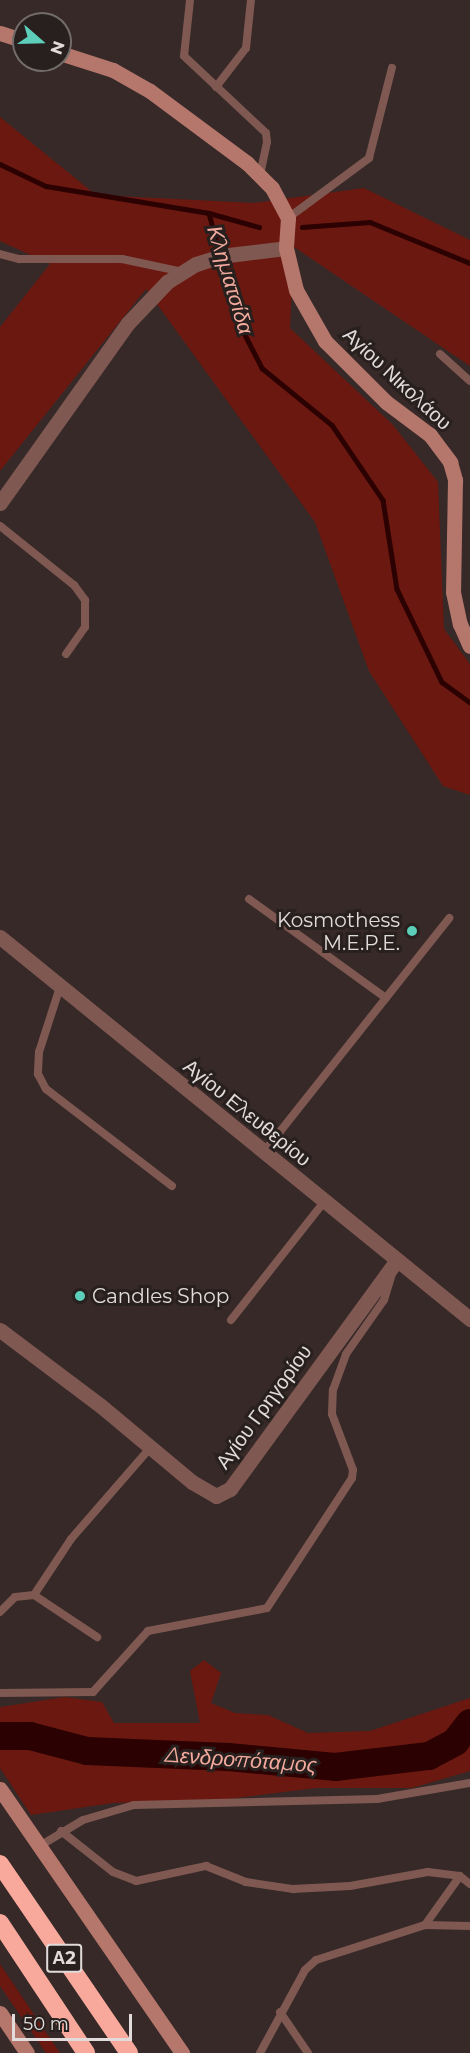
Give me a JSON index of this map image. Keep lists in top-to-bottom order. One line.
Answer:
{"streets":{"highway":["Α2"],"street":["Αγίου Νικολάου","Αγίου Ελευθερίου","Αγίου Γρηγορίου"]},"crossings":[["Αγίου Ελευθερίου","Αγίου Γρηγορίου"]],"water":["Κληματσίδα","Δενδροπόταμος"],"places":["Kosmothess M.E.P.E.","Candles Shop"],"scale_bar":"50 m","north":"right"}
